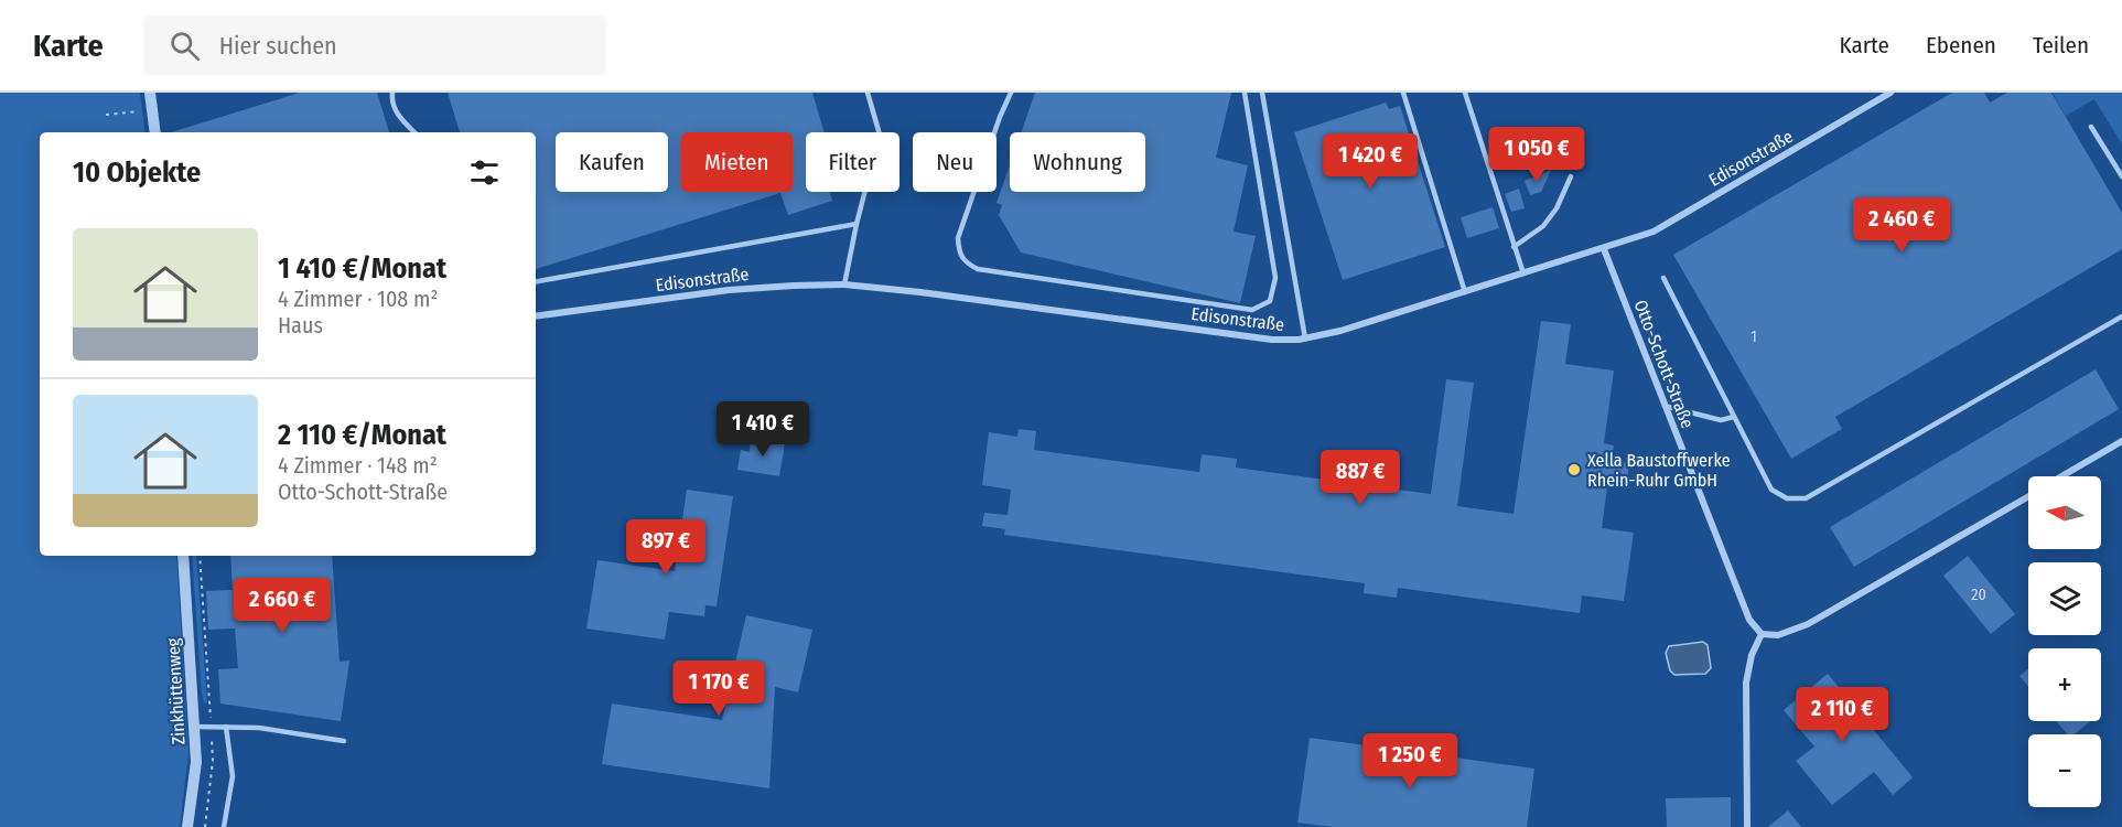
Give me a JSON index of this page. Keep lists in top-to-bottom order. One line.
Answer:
{"streets":{"street":["Edisonstraße","Otto-Schott-Straße","Zinkhüttenweg"]},"crossings":[["Edisonstraße","Otto-Schott-Straße"]],"places":["Xella Baustoffwerke Rhein-Ruhr GmbH"],"house_numbers":["1","20"],"north":"left","page":{"header":"Karte","search":"Hier suchen","nav":["Karte","Ebenen","Teilen"],"price":["1 050 €","1 420 €","2 460 €","1 410 €","887 €","897 €","2 660 €","1 170 €","2 110 €","1 250 €"],"chip":["Kaufen","Mieten","Filter","Neu","Wohnung"],"heading":"10 Objekte","list":[{"name":"1 410 €/Monat","note":"4 Zimmer · 108 m² · Haus"},{"name":"2 110 €/Monat","note":"4 Zimmer · 148 m² · Otto-Schott-Straße"}],"map_buttons":["+","−"]}}
